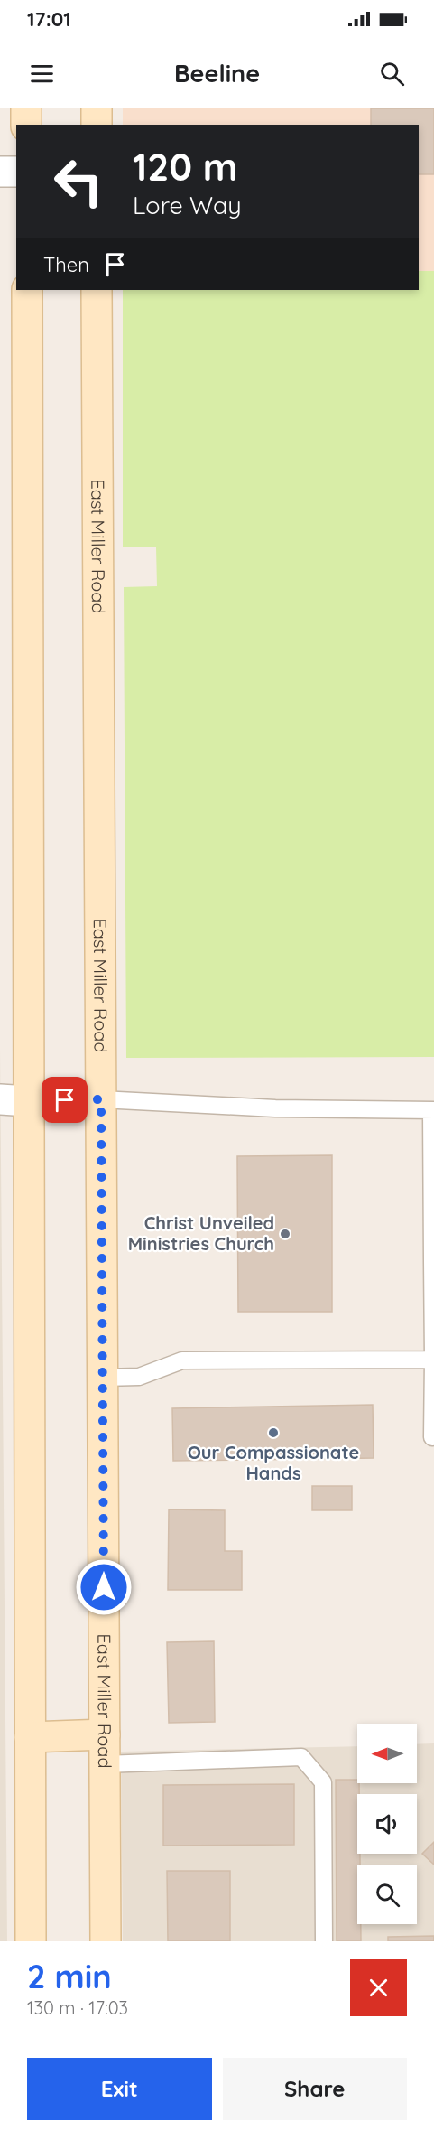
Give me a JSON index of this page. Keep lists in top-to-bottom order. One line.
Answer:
{"streets":{"main road":["East Miller Road"]},"places":["Christ Unveiled Ministries Church","Our Compassionate Hands"],"north":"left","page":{"status":"17:01","header":"Beeline","turn":["120 m","Lore Way"],"then":"Then","heading":["2 min","130 m · 17:03"],"buttons":["Exit","Share"]}}
